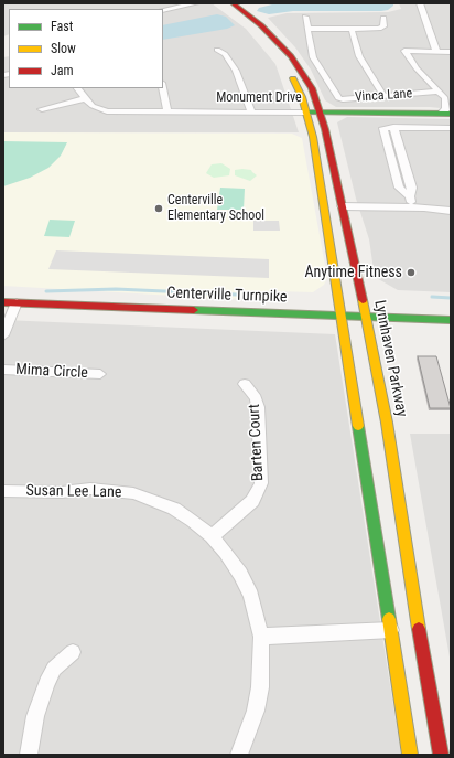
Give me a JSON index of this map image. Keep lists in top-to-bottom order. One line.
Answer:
{"streets":{"main road":["Monument Drive","Centerville Turnpike","Lynnhaven Parkway"],"street":["Vinca Lane","Mima Circle","Barten Court","Susan Lee Lane"]},"crossings":[["Monument Drive","Lynnhaven Parkway"],["Centerville Turnpike","Lynnhaven Parkway"],["Barten Court","Susan Lee Lane"]],"places":["Centerville Elementary School","Anytime Fitness"],"legend":["Fast","Slow","Jam"]}
